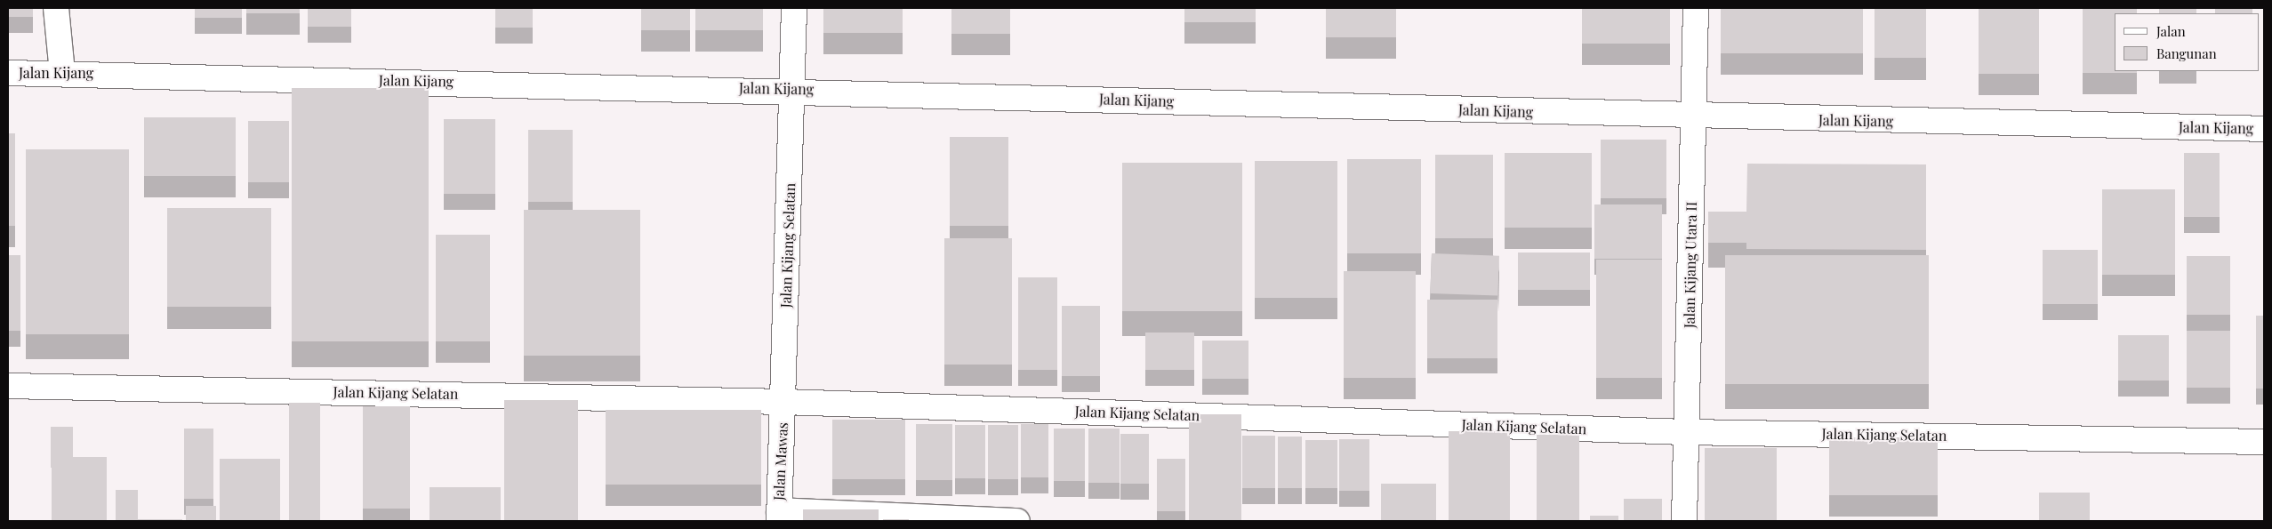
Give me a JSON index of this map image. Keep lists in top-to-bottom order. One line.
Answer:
{"streets":{"street":["Jalan Kijang","Jalan Kijang Selatan","Jalan Kijang Utara II","Jalan Mawas"]},"crossings":[["Jalan Kijang","Jalan Kijang Selatan"],["Jalan Kijang","Jalan Kijang Utara II"],["Jalan Kijang Selatan","Jalan Kijang Utara II"],["Jalan Kijang Selatan","Jalan Mawas"]],"legend":["Jalan","Bangunan"]}
